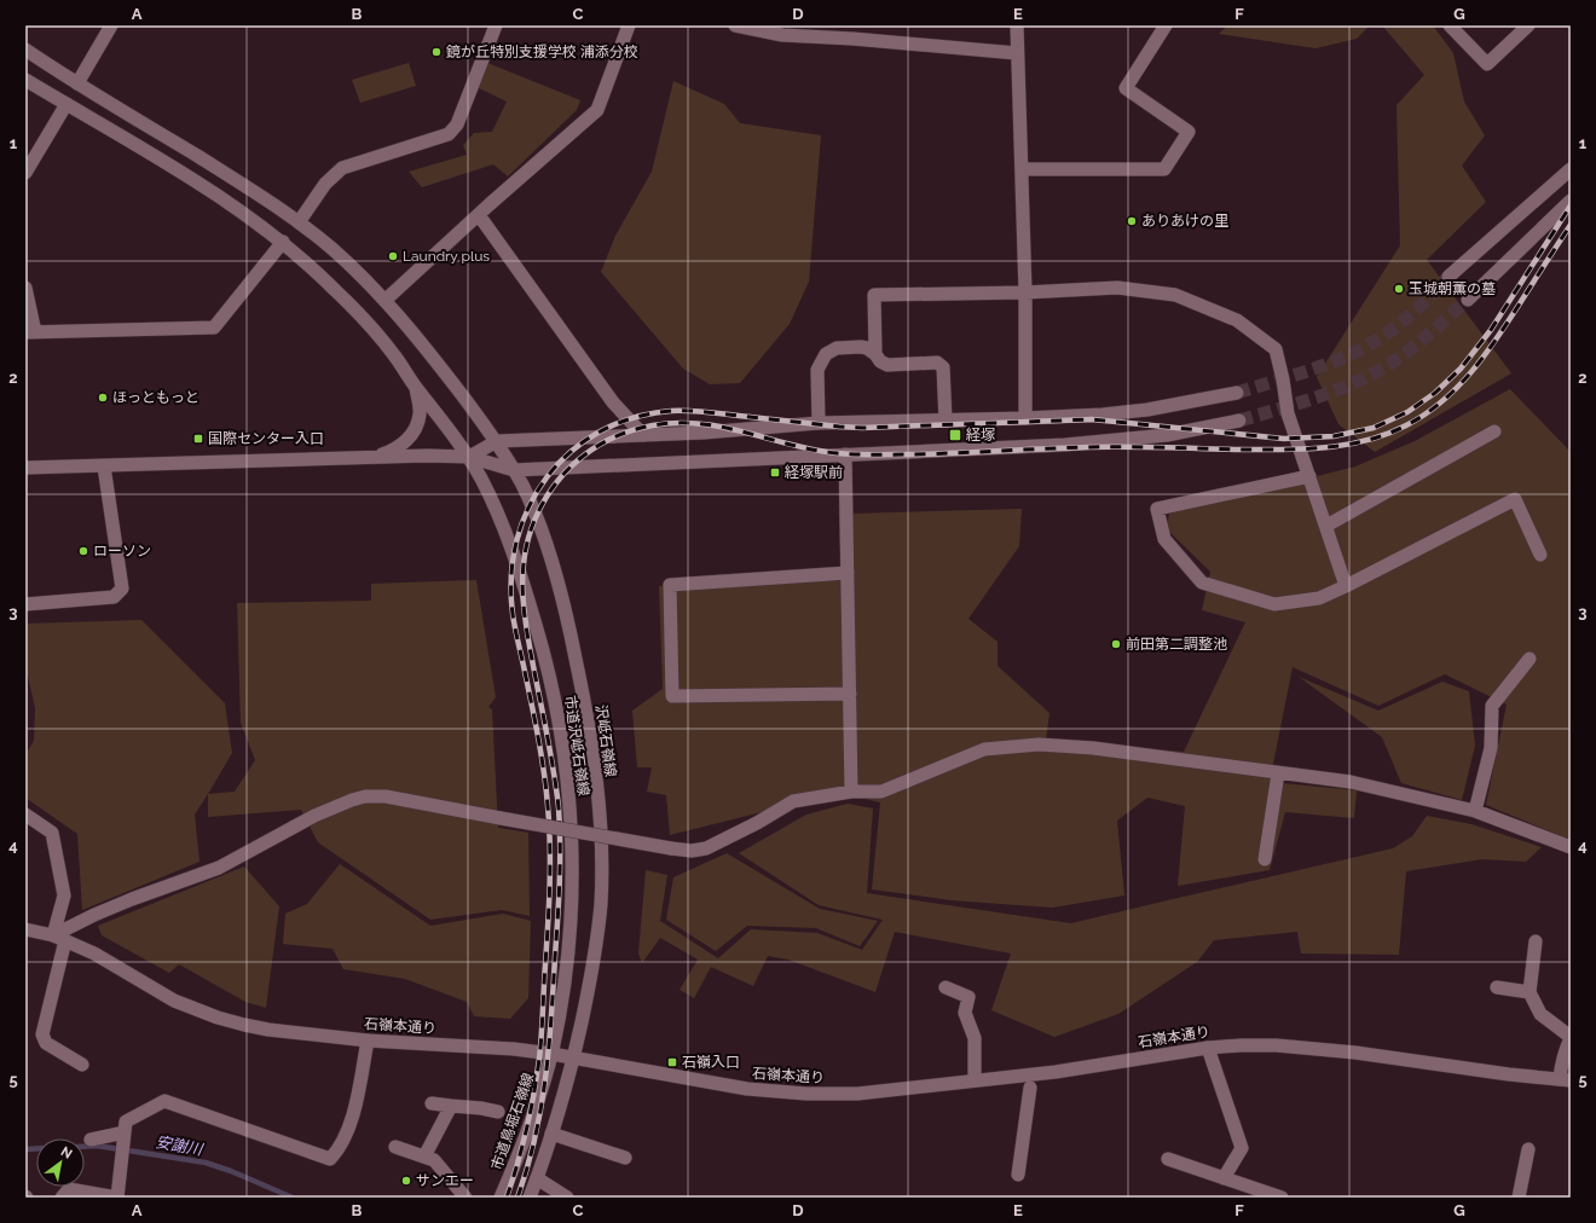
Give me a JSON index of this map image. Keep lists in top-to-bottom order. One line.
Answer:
{"streets":{"street":["沢岻石嶺線","市道沢岻石嶺線","石嶺本通り","市道鳥堀石嶺線"]},"crossings":[["沢岻石嶺線","石嶺本通り"],["市道沢岻石嶺線","石嶺本通り"],["市道沢岻石嶺線","市道鳥堀石嶺線"],["石嶺本通り","市道鳥堀石嶺線"]],"water":["安謝川"],"places":{"other":["鏡が丘特別支援学校 浦添分校","ありあけの里","Laundry plus","玉城朝薫の墓","ほっともっと","ローソン","前田第二調整池","サンエー"],"transit":["経塚","国際センター入口","経塚駅前","石嶺入口"]},"north":"top right","grid":{"columns":["A","B","C","D","E","F","G"],"rows":["1","2","3","4","5"]}}
